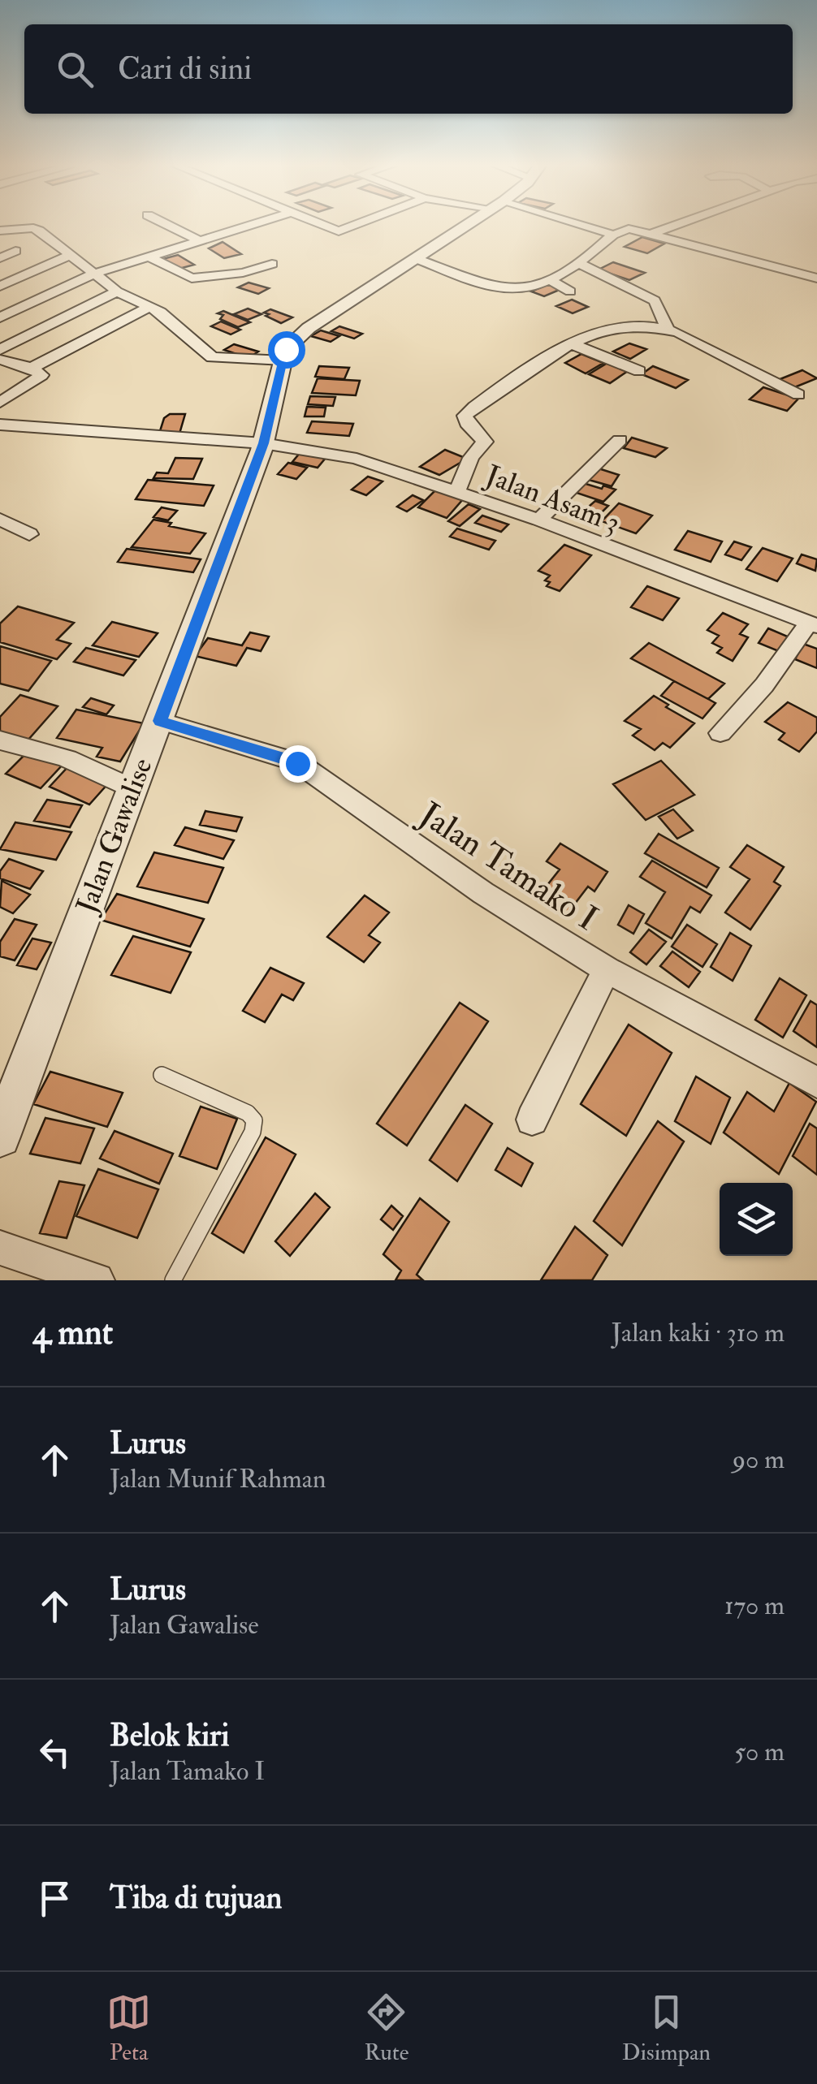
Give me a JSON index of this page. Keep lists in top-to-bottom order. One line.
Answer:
{"streets":{"street":["Jalan Asam 3","Jalan Gawalise","Jalan Tamako I"]},"crossings":[["Jalan Asam 3","Jalan Gawalise"],["Jalan Gawalise","Jalan Tamako I"]],"page":{"search":"Cari di sini","heading":["4 mnt","Jalan kaki · 310 m"],"list":[["Lurus","Jalan Munif Rahman","90 m"],["Lurus","Jalan Gawalise","170 m"],["Belok kiri","Jalan Tamako I","50 m"],"Tiba di tujuan"],"nav":["Peta","Rute","Disimpan"]}}
